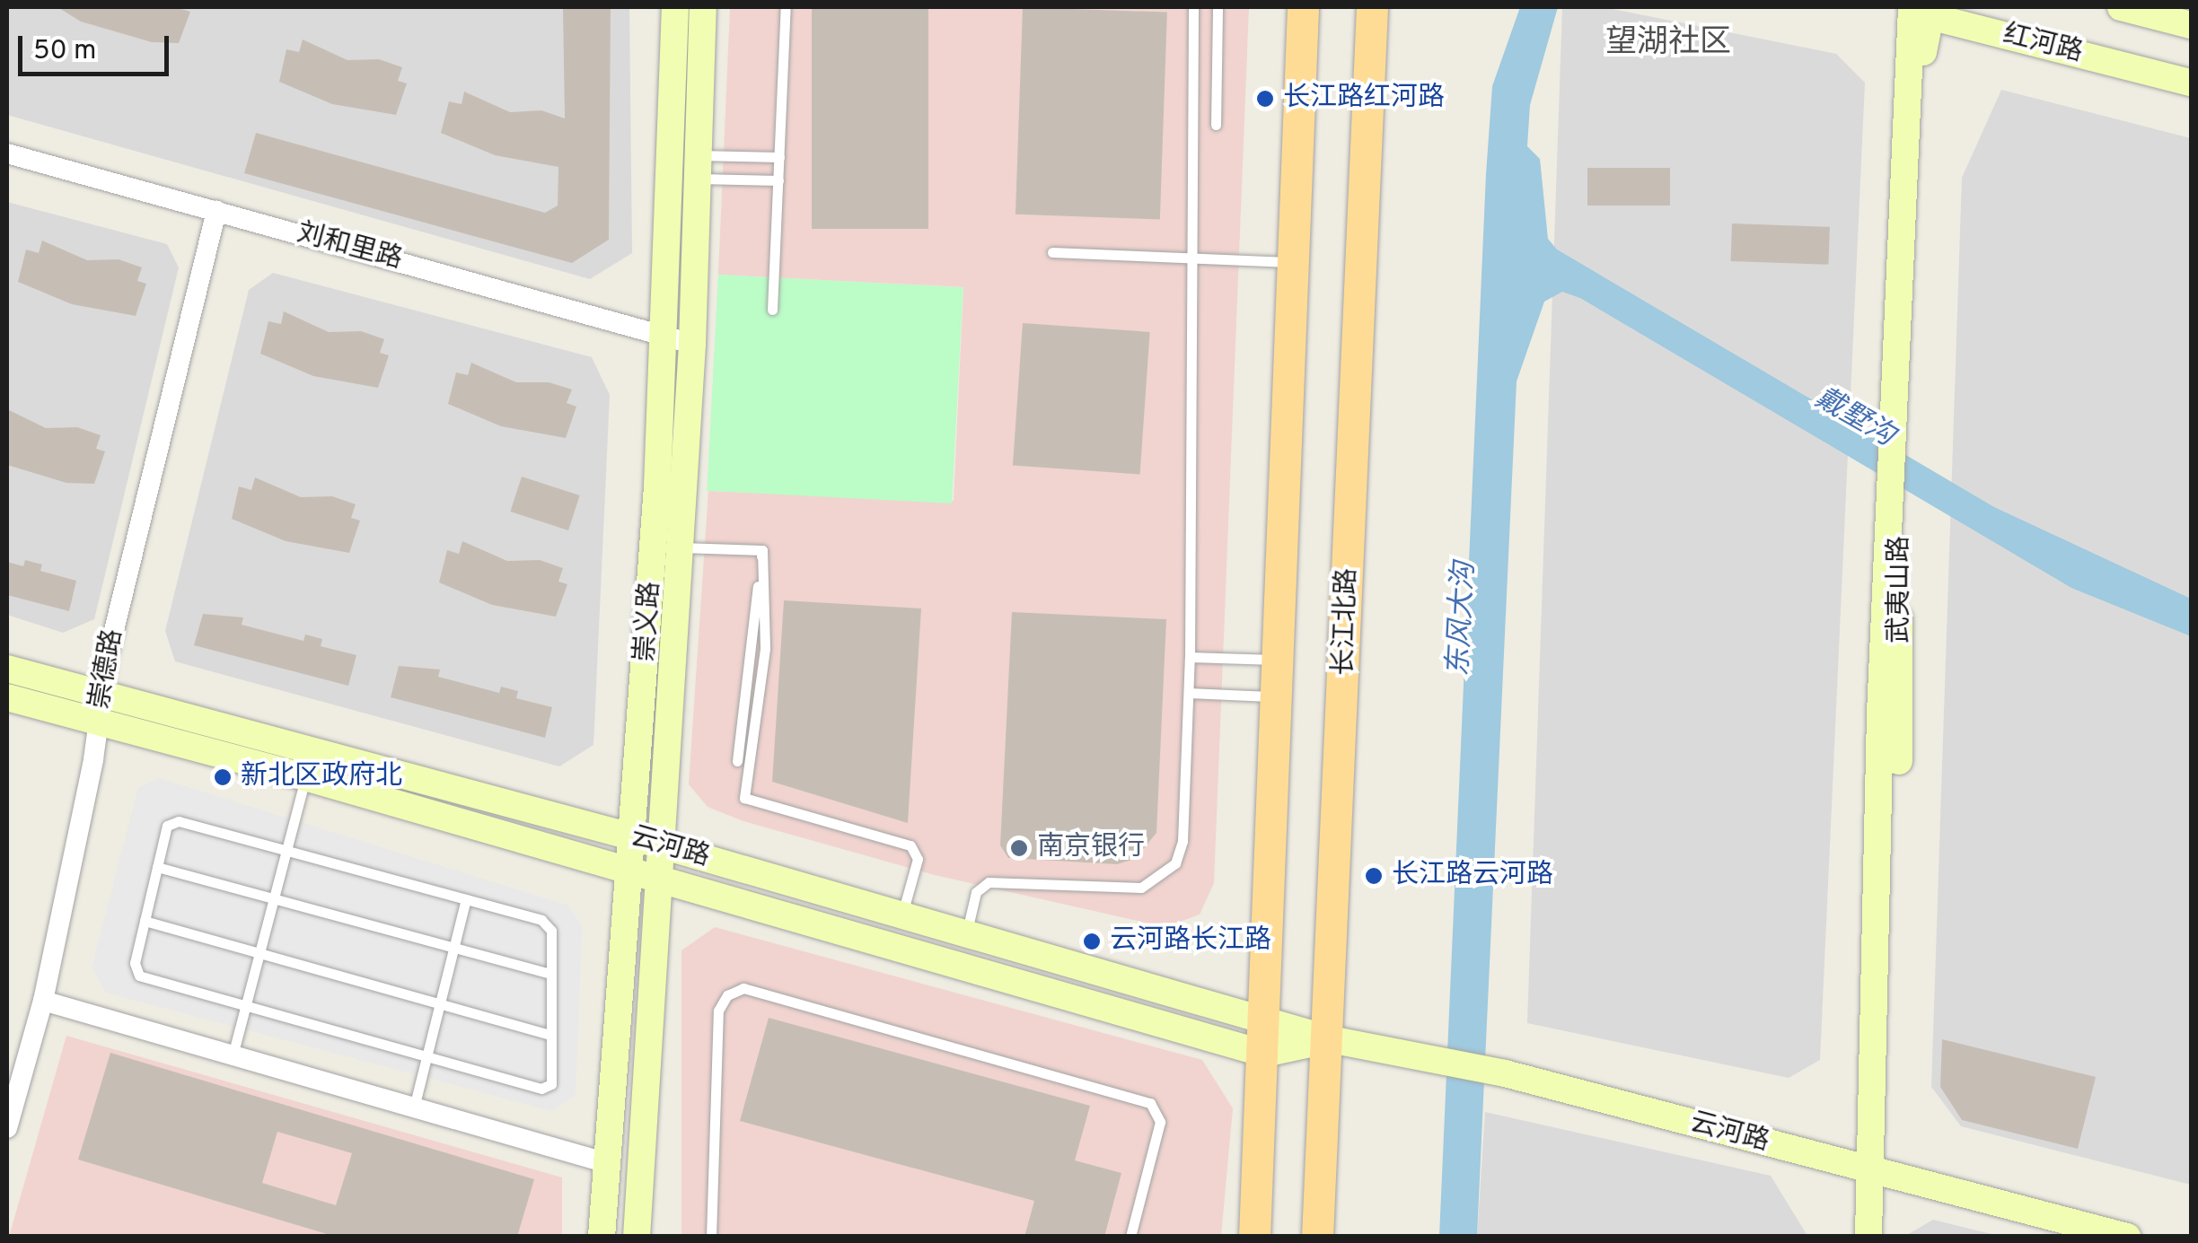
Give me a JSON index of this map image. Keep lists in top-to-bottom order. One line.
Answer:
{"streets":{"main road":["长江北路"],"street":["红河路","刘和里路","武夷山路","崇义路","崇德路","云河路"]},"crossings":[["红河路","武夷山路"],["刘和里路","崇义路"],["刘和里路","崇德路"],["武夷山路","云河路"],["崇义路","云河路"],["长江北路","云河路"],["崇德路","云河路"]],"districts":["望湖社区"],"water":["戴墅沟","东风大沟"],"places":["长江路红河路","新北区政府北","南京银行","长江路云河路","云河路长江路"],"scale_bar":"50 m"}
